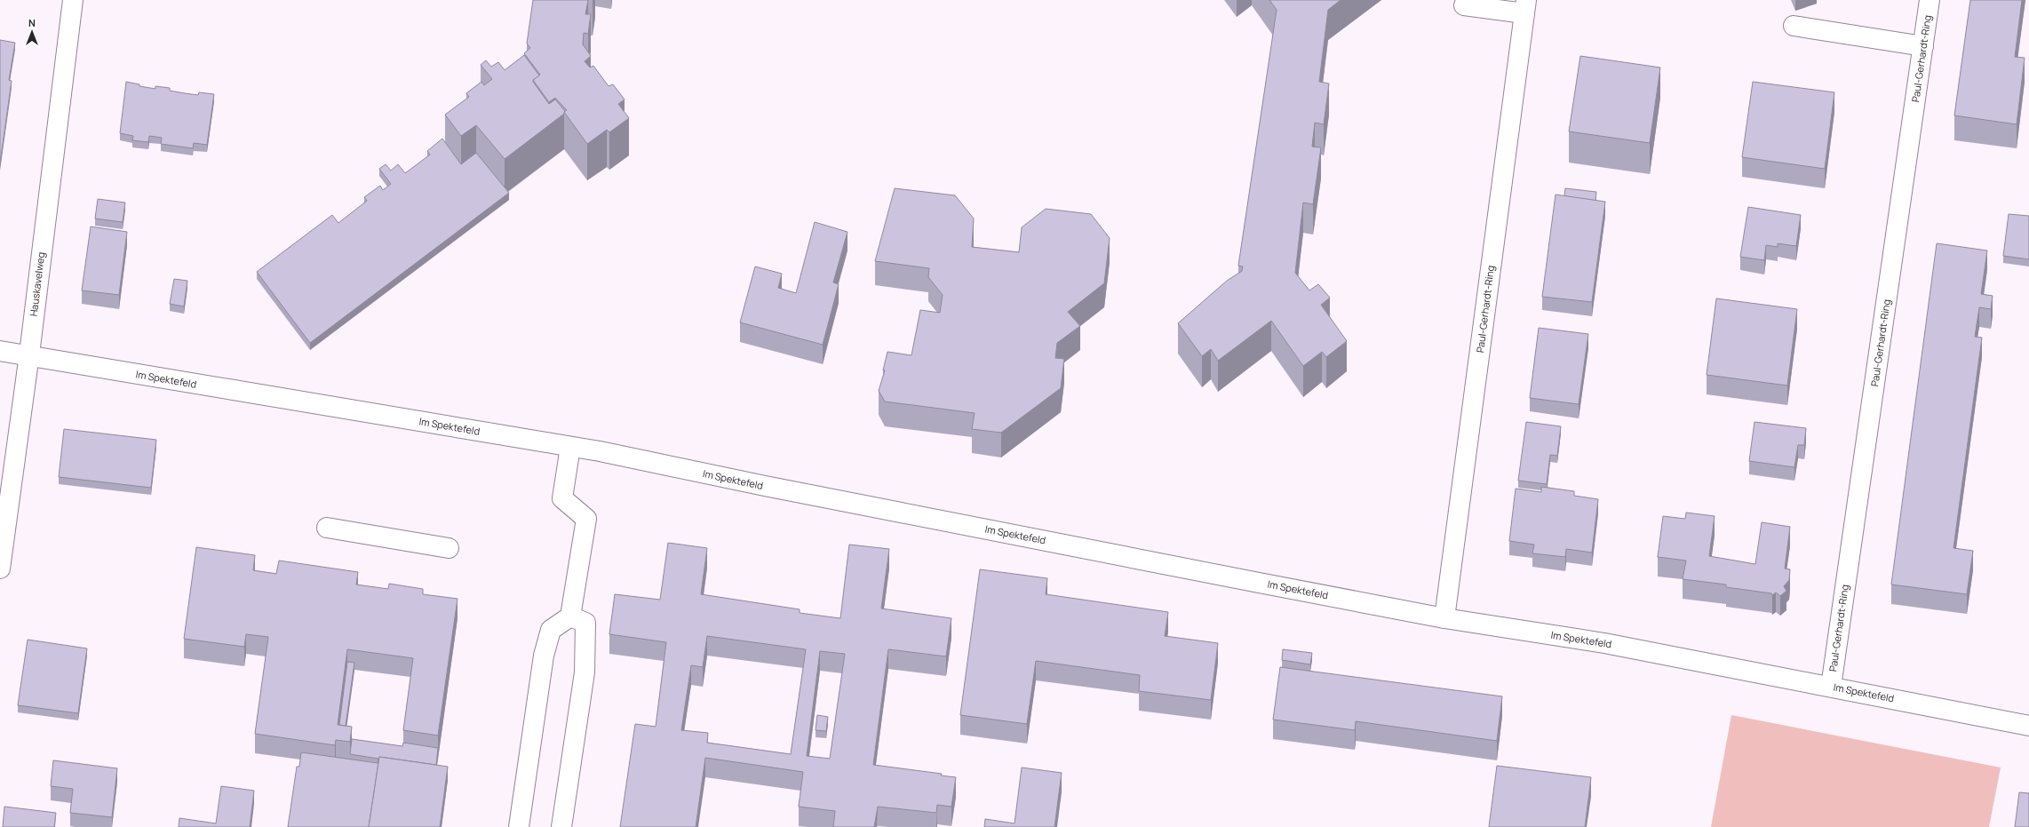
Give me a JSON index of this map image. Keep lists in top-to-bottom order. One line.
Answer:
{"streets":{"street":["Paul-Gerhardt-Ring","Hauskavelweg","Im Spektefeld"]},"crossings":[["Paul-Gerhardt-Ring","Im Spektefeld"],["Hauskavelweg","Im Spektefeld"]],"north":"top"}
